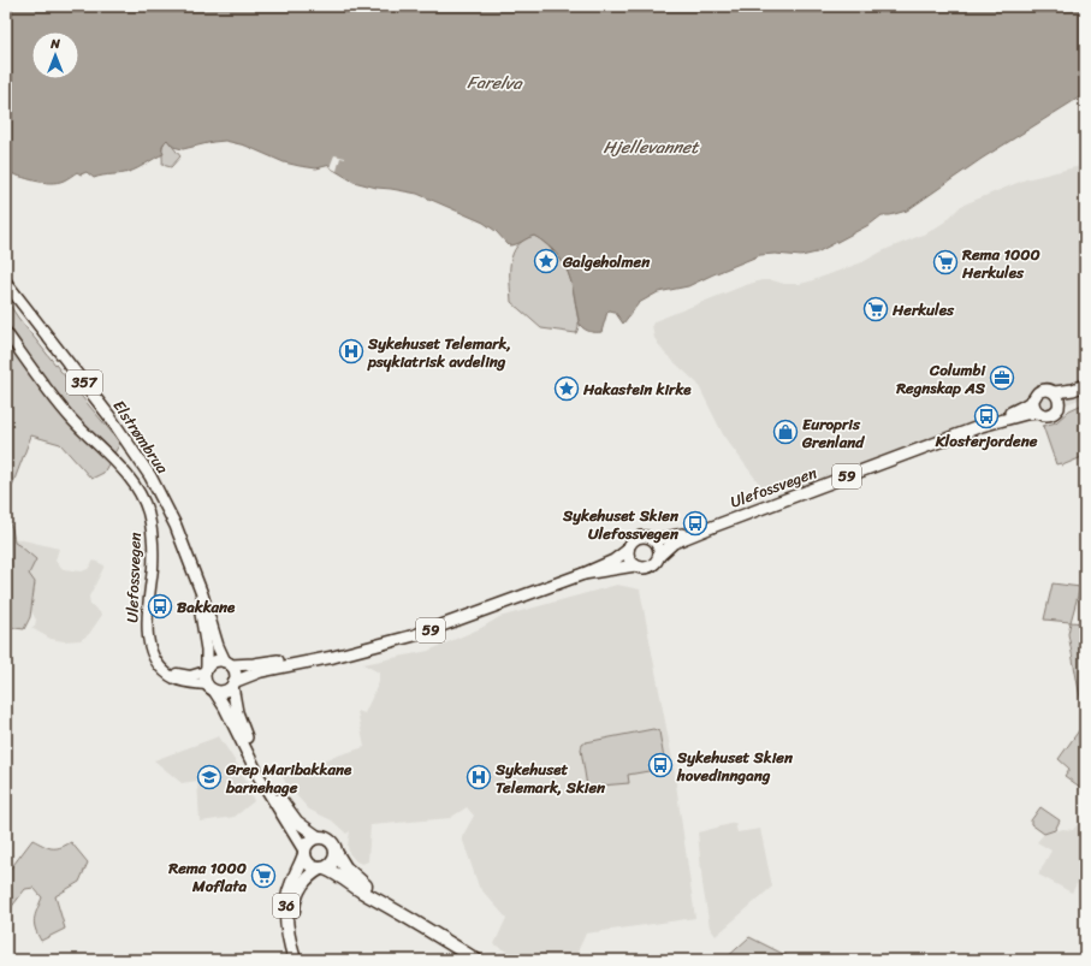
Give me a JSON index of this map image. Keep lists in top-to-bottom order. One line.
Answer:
{"streets":{"highway":["36"],"main road":["357","Elstrømbrua","59","Ulefossvegen"]},"crossings":[["357","Elstrømbrua"],["357","59"],["357","Ulefossvegen"],["357","36"],["Elstrømbrua","59"],["Elstrømbrua","Ulefossvegen"],["59","Ulefossvegen"]],"water":["Farelva","Hjellevannet"],"places":{"place":["Galgeholmen","Hakastein kirke"],"supermarket":["Rema 1000 Herkules","Herkules","Rema 1000 Moflata"],"hospital":["Sykehuset Telemark, psykiatrisk avdeling","Sykehuset Telemark, Skien"],"office":["Columbi Regnskap AS"],"bus stop":["Klosterjordene","Sykehuset Skien Ulefossvegen","Bakkane","Sykehuset Skien hovedinngang"],"shop":["Europris Grenland"],"school or university":["Grep Maribakkane barnehage"]},"north":"top"}
